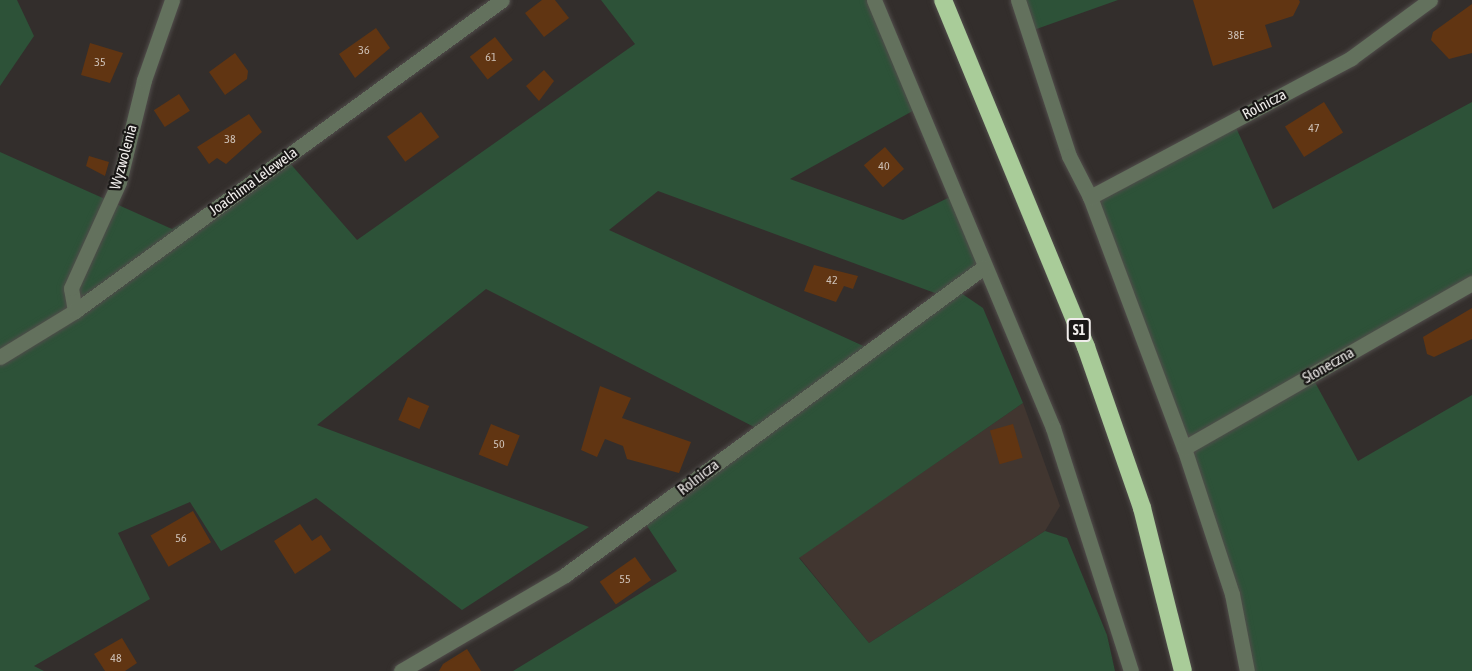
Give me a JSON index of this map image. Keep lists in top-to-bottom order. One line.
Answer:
{"streets":{"highway":["S1"],"street":["Rolnicza","Wyzwolenia","Joachima Lelewela","Słoneczna"]},"crossings":[["Wyzwolenia","Joachima Lelewela"]],"house_numbers":["38E","36","61","35","47","38","40","42","50","56","55","48"]}
